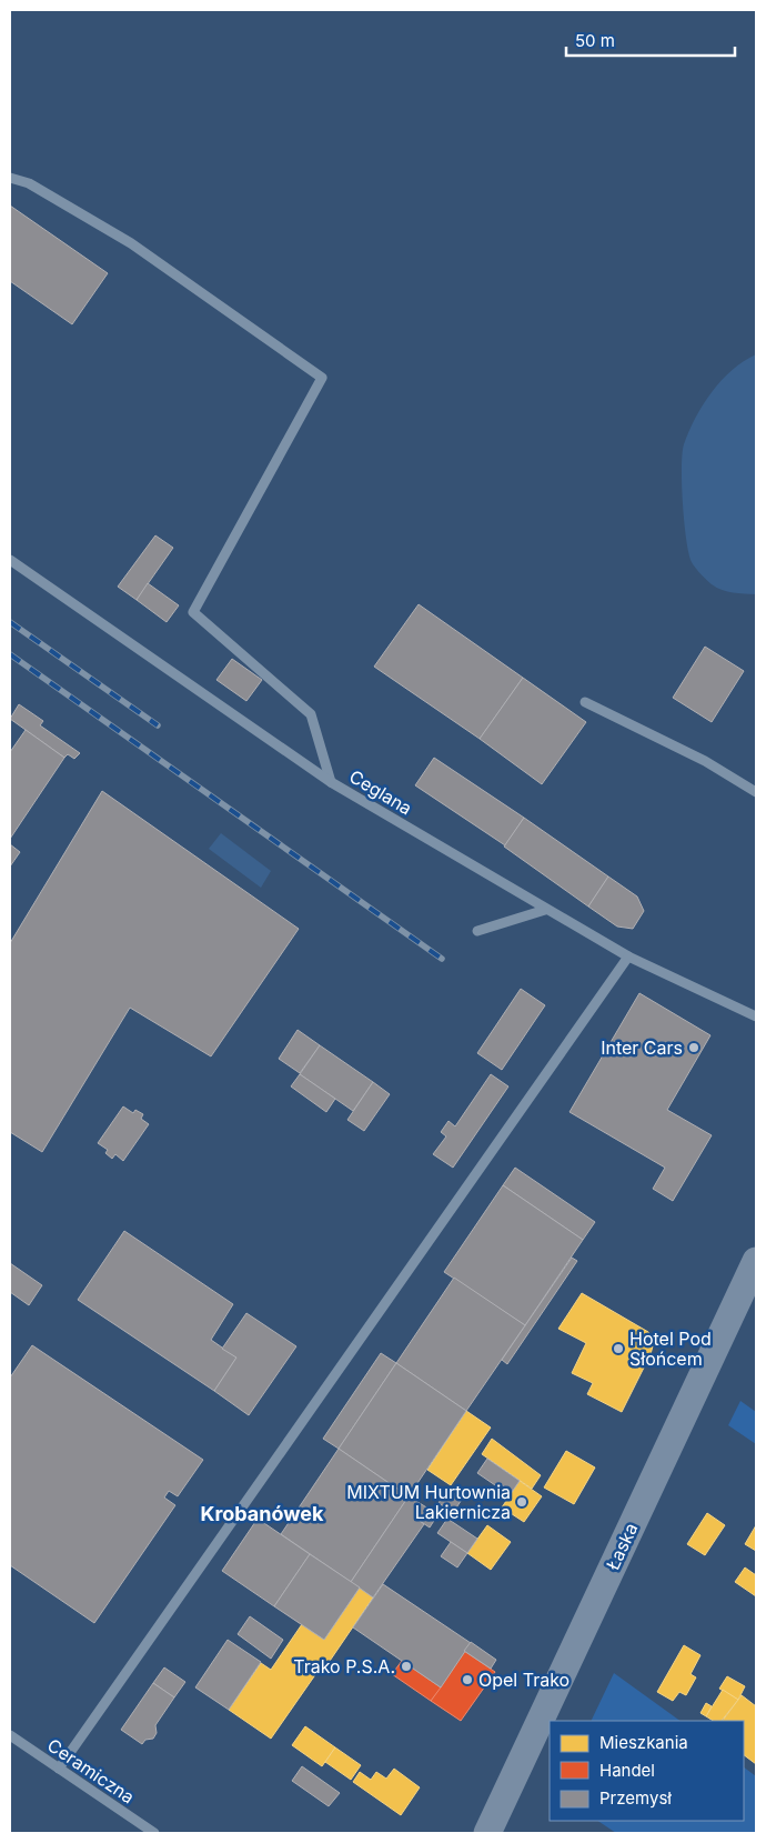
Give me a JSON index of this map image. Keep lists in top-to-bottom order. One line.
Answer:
{"streets":{"main road":["Łaska"],"lane":["Ceglana","Ceramiczna"]},"districts":["Krobanówek"],"places":["Inter Cars","Hotel Pod Słońcem","MIXTUM Hurtownia Lakiernicza","Trako P.S.A.","Opel Trako"],"legend":["Mieszkania","Handel","Przemysł"],"scale_bar":"50 m"}
